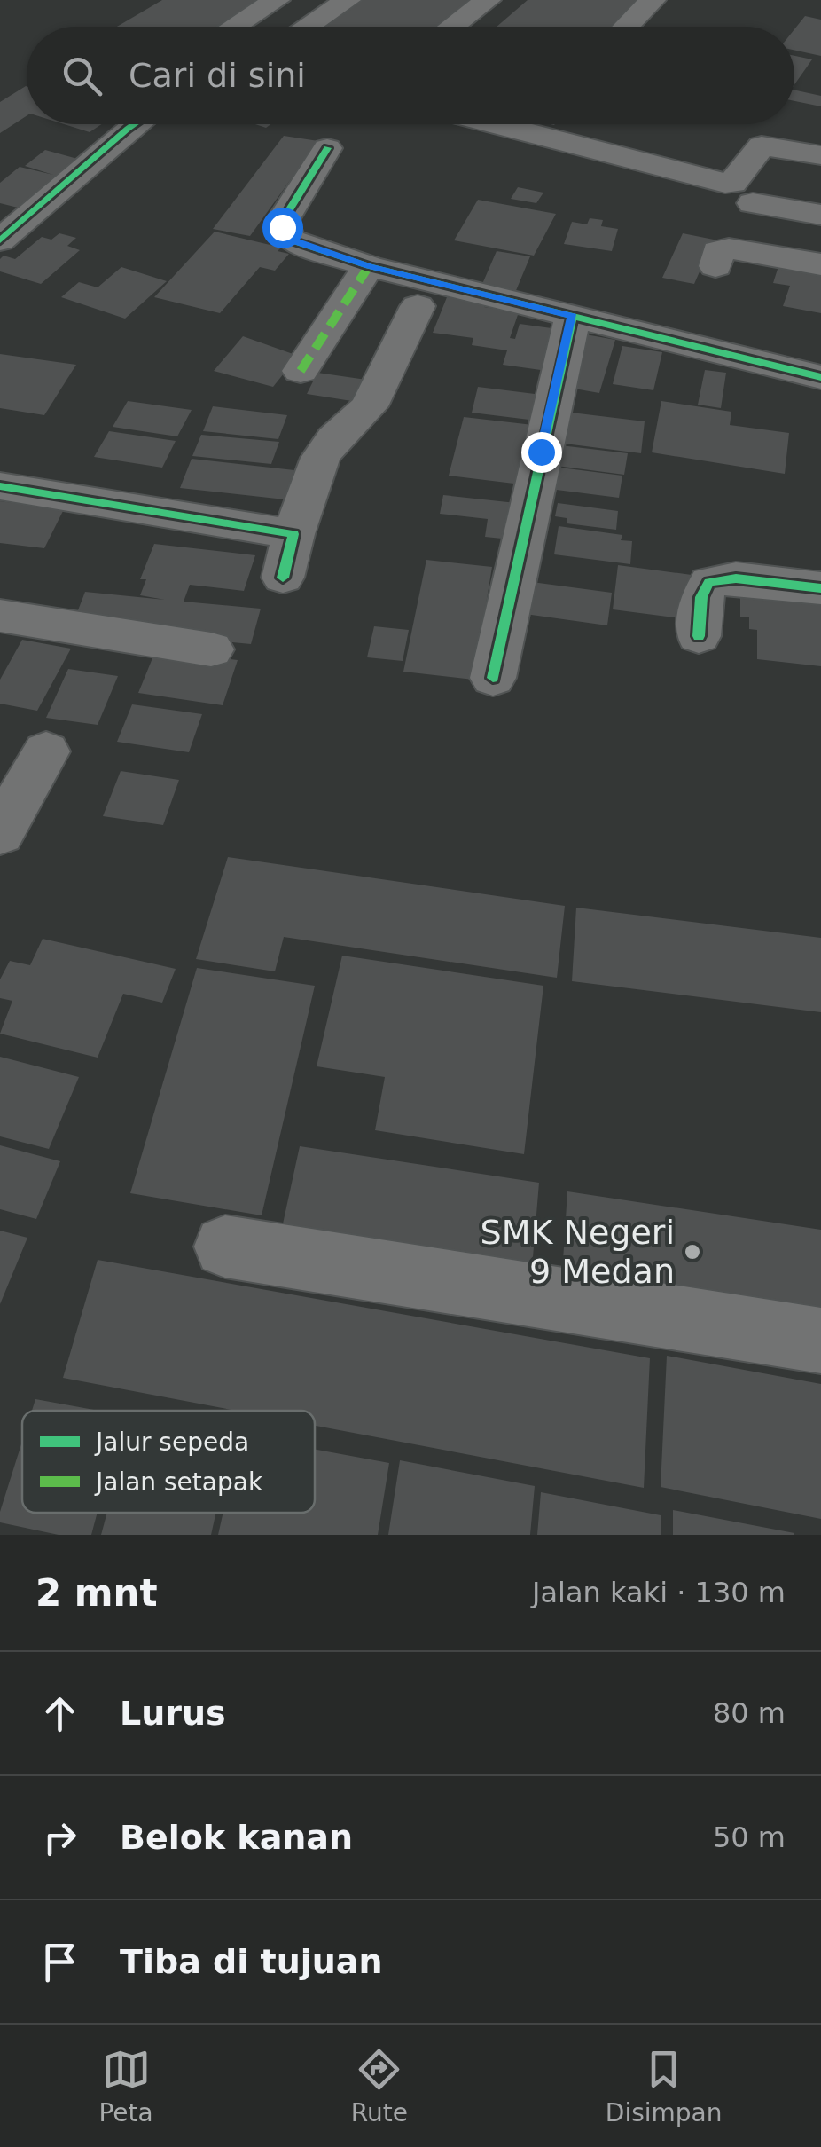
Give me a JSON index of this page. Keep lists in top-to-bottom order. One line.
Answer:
{"places":["SMK Negeri 9 Medan"],"legend":["Jalur sepeda","Jalan setapak"],"page":{"search":"Cari di sini","heading":["2 mnt","Jalan kaki · 130 m"],"list":[["Lurus","80 m"],["Belok kanan","50 m"],"Tiba di tujuan"],"nav":["Peta","Rute","Disimpan"]}}
